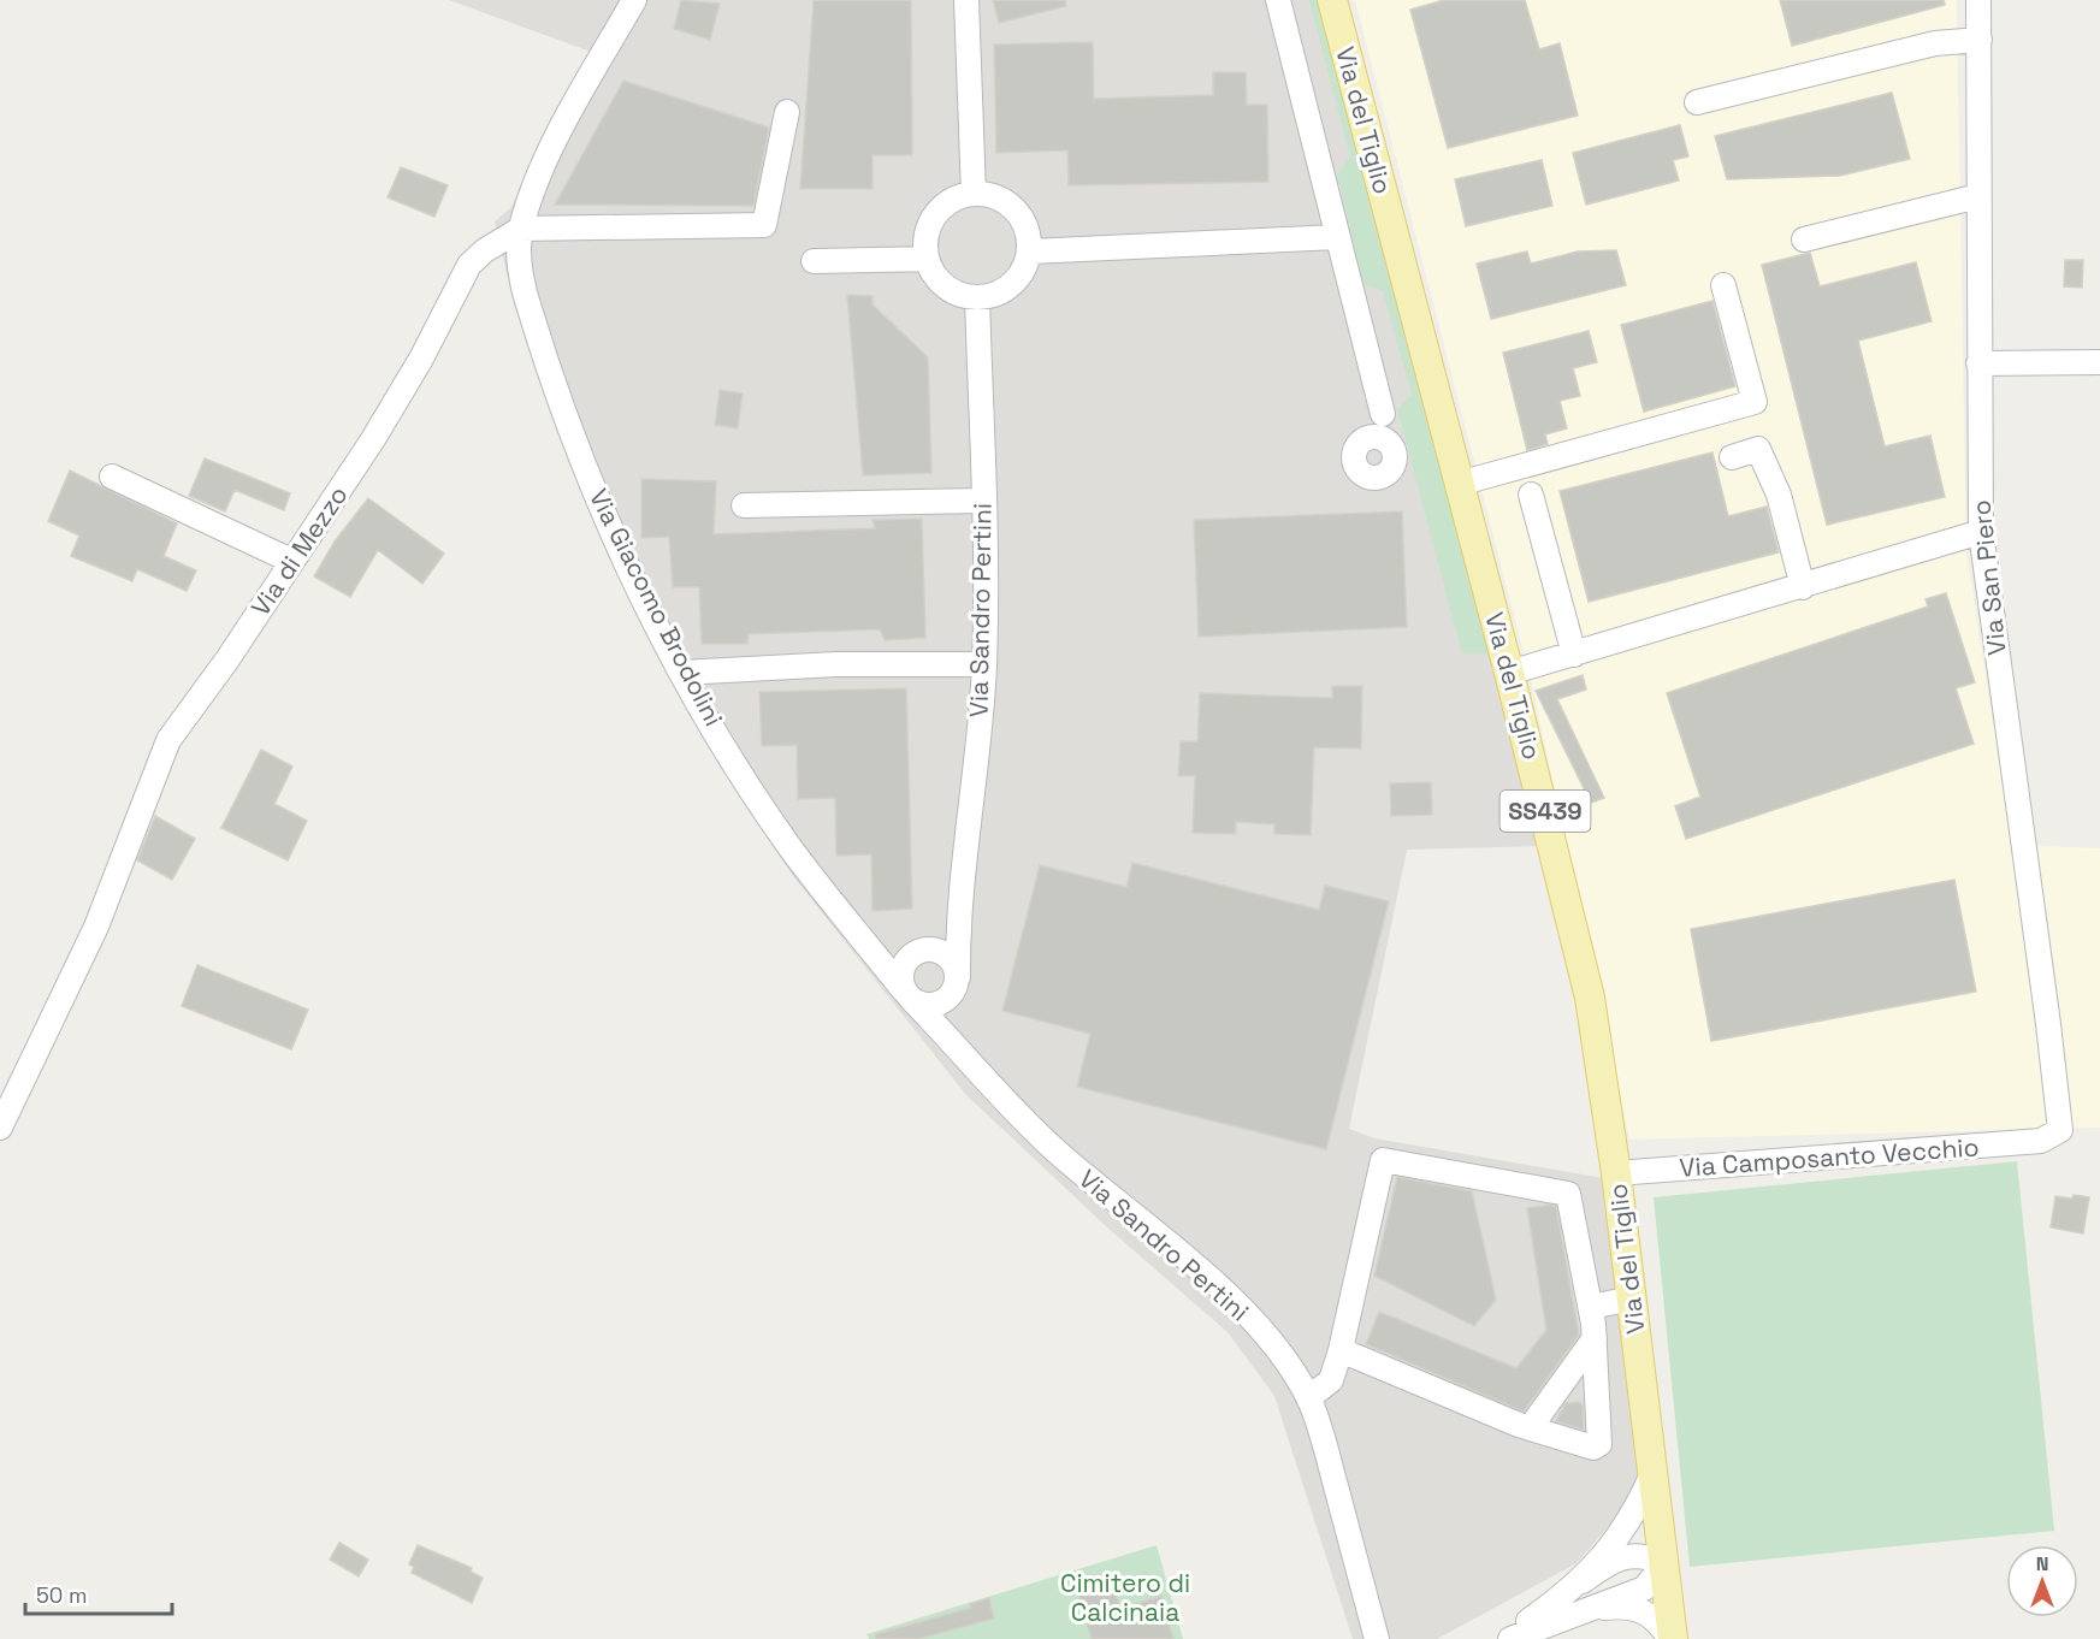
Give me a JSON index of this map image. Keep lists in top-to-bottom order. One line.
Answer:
{"streets":{"main road":["Via del Tiglio","SS439"],"street":["Via di Mezzo","Via San Piero","Via Giacomo Brodolini","Via Sandro Pertini","Via Camposanto Vecchio"]},"crossings":[["Via del Tiglio","Via Camposanto Vecchio"],["Via di Mezzo","Via Giacomo Brodolini"],["Via San Piero","Via Camposanto Vecchio"],["Via Giacomo Brodolini","Via Sandro Pertini"]],"parks":["Cimitero di Calcinaia"],"scale_bar":"50 m","north":"top"}
